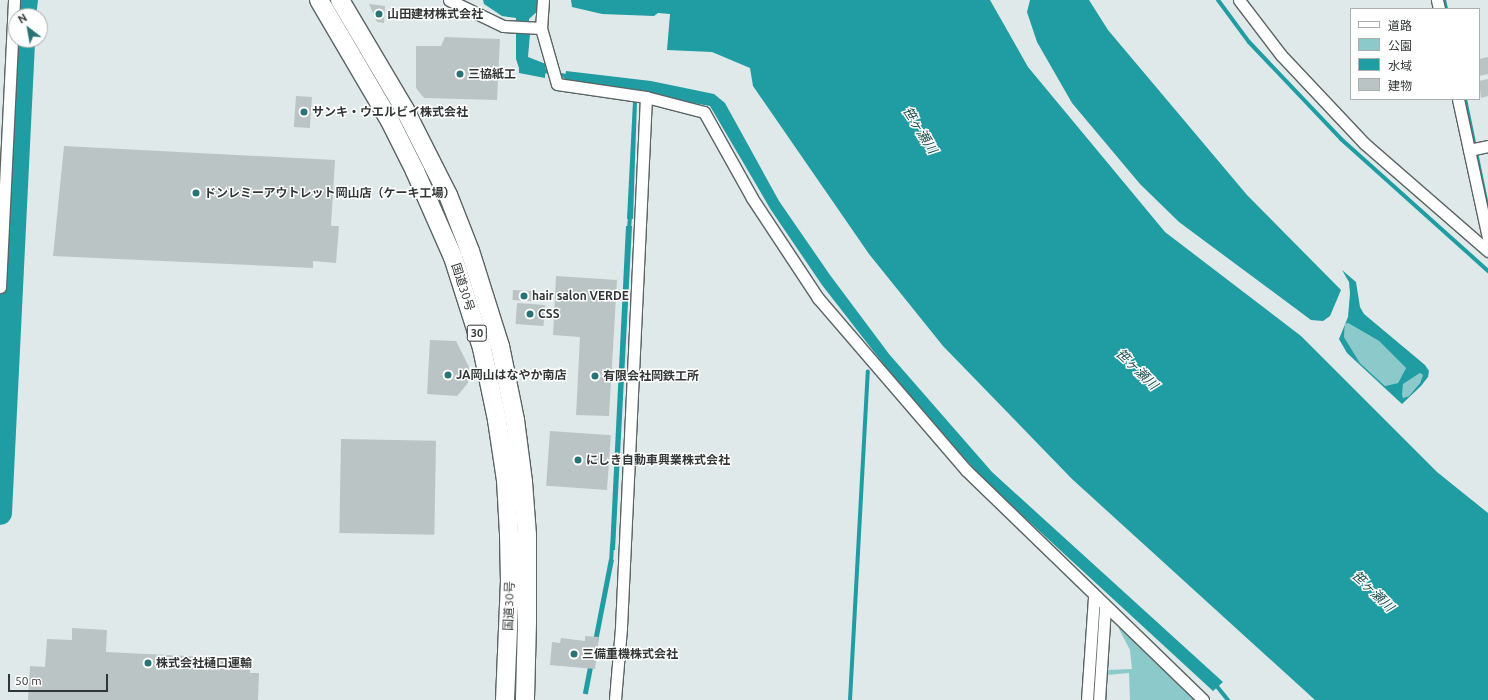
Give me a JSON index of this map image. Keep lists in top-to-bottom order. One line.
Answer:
{"streets":{"highway":["国道30号","30"]},"water":["笹ヶ瀬川"],"places":["山田建材株式会社","三協紙工","サンキ・ウエルビイ株式会社","ドンレミーアウトレット岡山店（ケーキ工場）","hair salon VERDE","CSS","JA岡山はなやか南店","有限会社岡鉄工所","にしき自動車興業株式会社","三備重機株式会社","株式会社樋口運輸"],"legend":["道路","公園","水域","建物"],"scale_bar":"50 m","north":"top left"}
